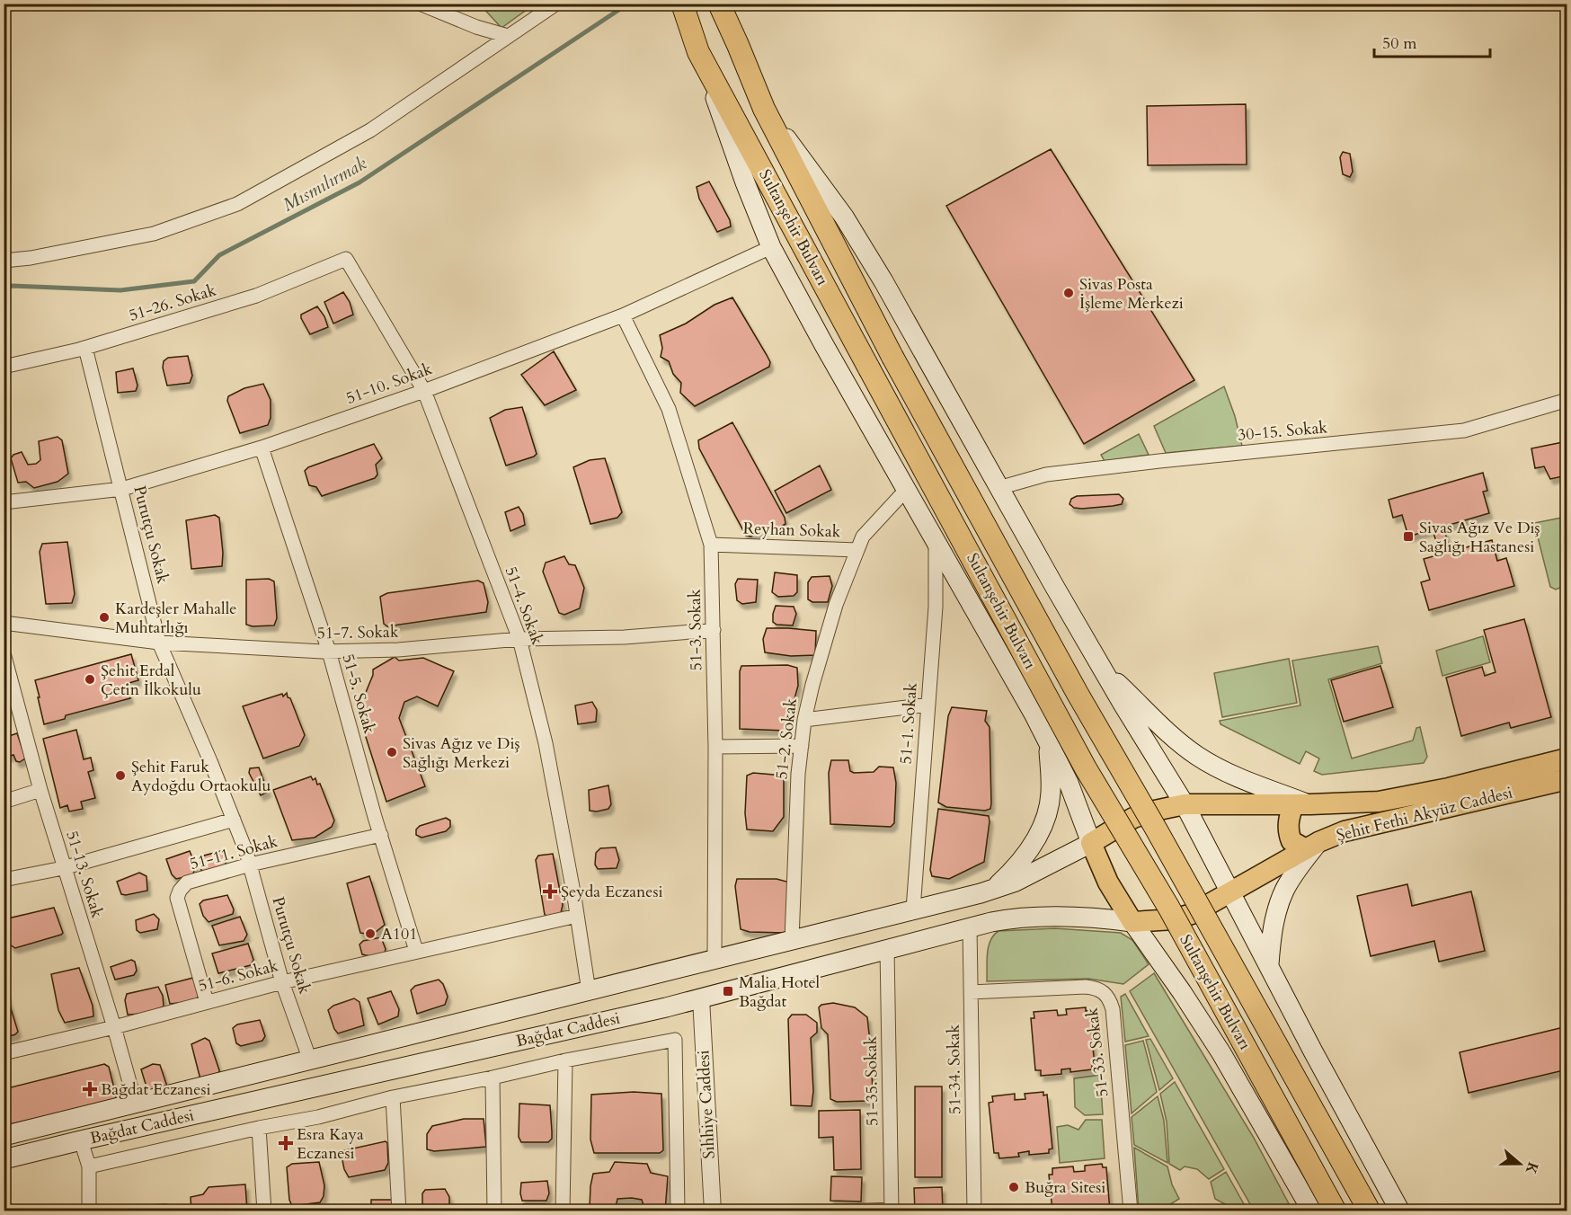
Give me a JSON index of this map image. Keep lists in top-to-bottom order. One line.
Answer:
{"streets":{"highway":["Sultanşehir Bulvarı"],"main road":["Şehit Fethi Akyüz Caddesi","Bağdat Caddesi"],"street":["51-26. Sokak","51-10. Sokak","30-15. Sokak","Reyhan Sokak","Purutçu Sokak","51-4. Sokak","51-3. Sokak","51-7. Sokak","51-5. Sokak","51-1. Sokak","51-2. Sokak","51-11. Sokak","51-13. Sokak","51-6. Sokak","51-33. Sokak","51-34. Sokak","51-35. Sokak","Sıhhiye Caddesi"]},"crossings":[["51-26. Sokak","Purutçu Sokak"],["51-26. Sokak","51-4. Sokak"],["51-10. Sokak","Purutçu Sokak"],["51-10. Sokak","51-4. Sokak"],["51-10. Sokak","51-3. Sokak"],["51-10. Sokak","51-5. Sokak"],["Reyhan Sokak","51-3. Sokak"],["Reyhan Sokak","51-2. Sokak"],["Purutçu Sokak","51-7. Sokak"],["Purutçu Sokak","51-11. Sokak"],["Purutçu Sokak","51-6. Sokak"],["Purutçu Sokak","Bağdat Caddesi"],["51-4. Sokak","51-7. Sokak"],["51-4. Sokak","51-6. Sokak"],["51-4. Sokak","Bağdat Caddesi"],["51-3. Sokak","51-7. Sokak"],["51-3. Sokak","Bağdat Caddesi"],["51-7. Sokak","51-5. Sokak"],["51-5. Sokak","51-11. Sokak"],["51-5. Sokak","51-6. Sokak"],["51-1. Sokak","Bağdat Caddesi"],["51-2. Sokak","Bağdat Caddesi"],["Şehit Fethi Akyüz Caddesi","Bağdat Caddesi"],["51-11. Sokak","51-6. Sokak"],["51-13. Sokak","51-6. Sokak"],["51-13. Sokak","Bağdat Caddesi"],["Bağdat Caddesi","51-34. Sokak"],["Bağdat Caddesi","51-35. Sokak"],["Bağdat Caddesi","Sıhhiye Caddesi"],["51-33. Sokak","51-34. Sokak"]],"water":["Mısmılırmak"],"places":{"other":["Sivas Posta İşleme Merkezi","Kardeşler Mahalle Muhtarlığı","Şehit Erdal Çetin İlkokulu","Sivas Ağız ve Diş Sağlığı Merkezi","Şehit Faruk Aydoğdu Ortaokulu","A101","Buğra Sitesi"],"transit":["Sivas Ağız Ve Diş Sağlığı Hastanesi","Malia Hotel Bağdat"],"health":["Şeyda Eczanesi","Bağdat Eczanesi","Esra Kaya Eczanesi"]},"scale_bar":"50 m","north":"right"}
